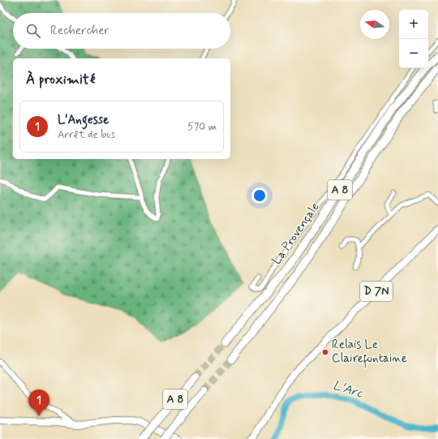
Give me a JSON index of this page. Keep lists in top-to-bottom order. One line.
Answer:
{"streets":{"highway":["A 8","La Provençale"],"main road":["D 7N"]},"water":["L'Arc"],"places":["Relais Le Clairefontaine"],"north":"left","page":{"map_buttons":["+","−"],"search":"Rechercher","heading":"À proximité","list":[{"mark":"1","name":"L'Angesse","note":"Arrêt de bus","value":"570 m"}],"pins":"1"}}
